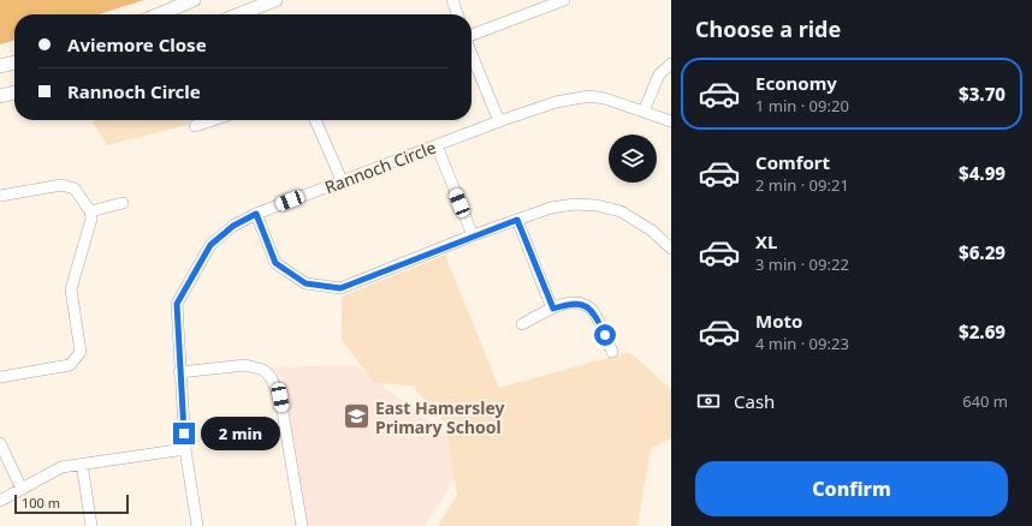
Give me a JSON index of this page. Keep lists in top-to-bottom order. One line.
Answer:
{"streets":{"street":["Rannoch Circle"]},"places":{"school or university":["East Hamersley Primary School"]},"scale_bar":"100 m","page":{"heading":"Choose a ride","banner":["Aviemore Close","Rannoch Circle"],"list":[{"name":"Economy","note":"1 min · 09:20","value":"$3.70"},{"name":"Comfort","note":"2 min · 09:21","value":"$4.99"},{"name":"XL","note":"3 min · 09:22","value":"$6.29"},{"name":"Moto","note":"4 min · 09:23","value":"$2.69"}],"pay":["Cash","640 m"],"bubble":"2 min","buttons":"Confirm","scale":"100 m"}}
